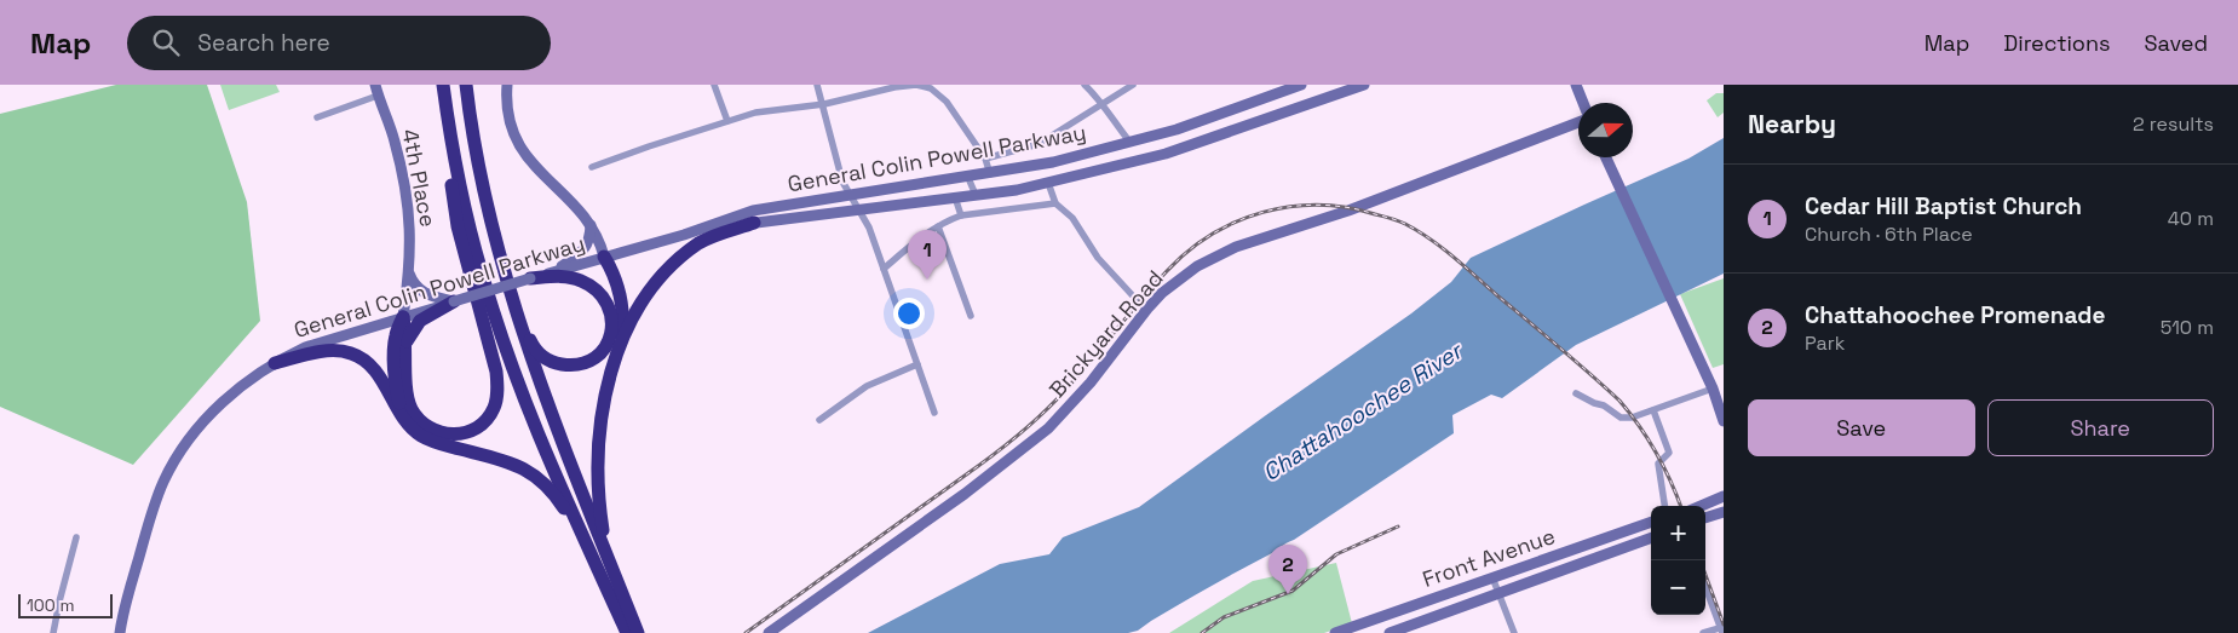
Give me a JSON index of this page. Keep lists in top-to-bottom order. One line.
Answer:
{"streets":{"street":["General Colin Powell Parkway","4th Place","Brickyard Road","Front Avenue"]},"crossings":[["General Colin Powell Parkway","4th Place"]],"water":["Chattahoochee River"],"scale_bar":"100 m","north":"right","page":{"header":"Map","search":"Search here","nav":["Map","Directions","Saved"],"heading":["Nearby","2 results"],"list":[{"mark":"1","name":"Cedar Hill Baptist Church","note":"Church · 6th Place","value":"40 m"},{"mark":"2","name":"Chattahoochee Promenade","note":"Park","value":"510 m"}],"pins":["1","2"],"buttons":["Save","Share"],"map_buttons":["+","−"],"scale":"100 m"}}
